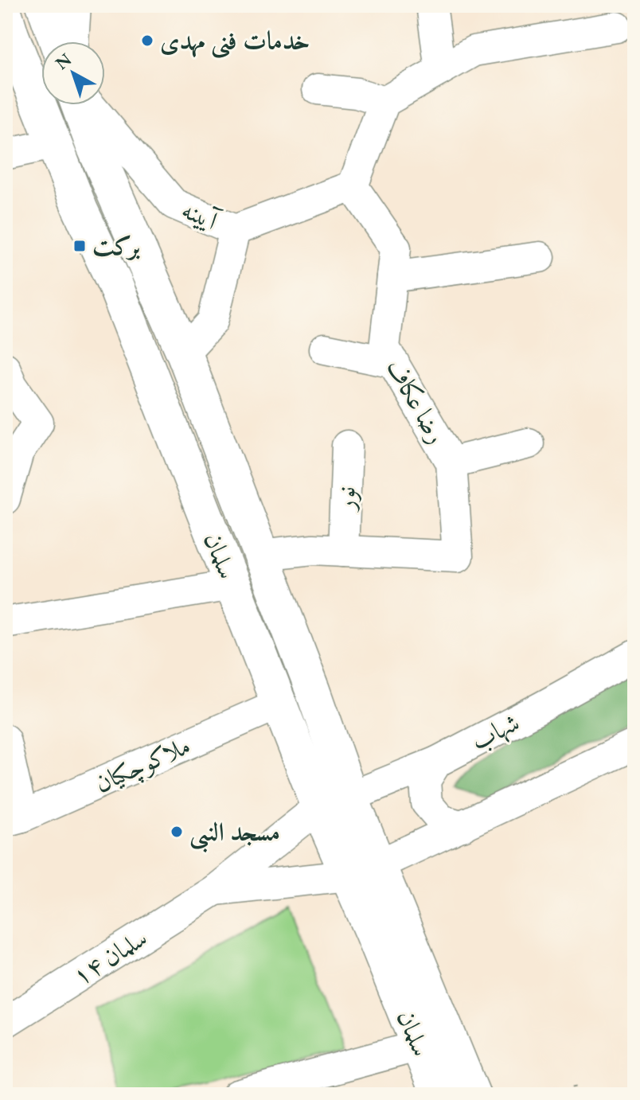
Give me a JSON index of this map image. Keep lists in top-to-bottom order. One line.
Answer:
{"streets":{"main road":["سلمان"],"street":["آیینه","رضا عکاف","نور","شهاب","ملاکوچکیان","سلمان ۱۴"]},"crossings":[["آیینه","سلمان"],["رضا عکاف","نور"],["رضا عکاف","سلمان"],["سلمان","شهاب"],["سلمان","ملاکوچکیان"],["سلمان","سلمان ۱۴"],["شهاب","سلمان ۱۴"]],"places":{"other":["خدمات فنی مهدی","مسجد النبی"],"transit":["برکت"]},"north":"top left"}
